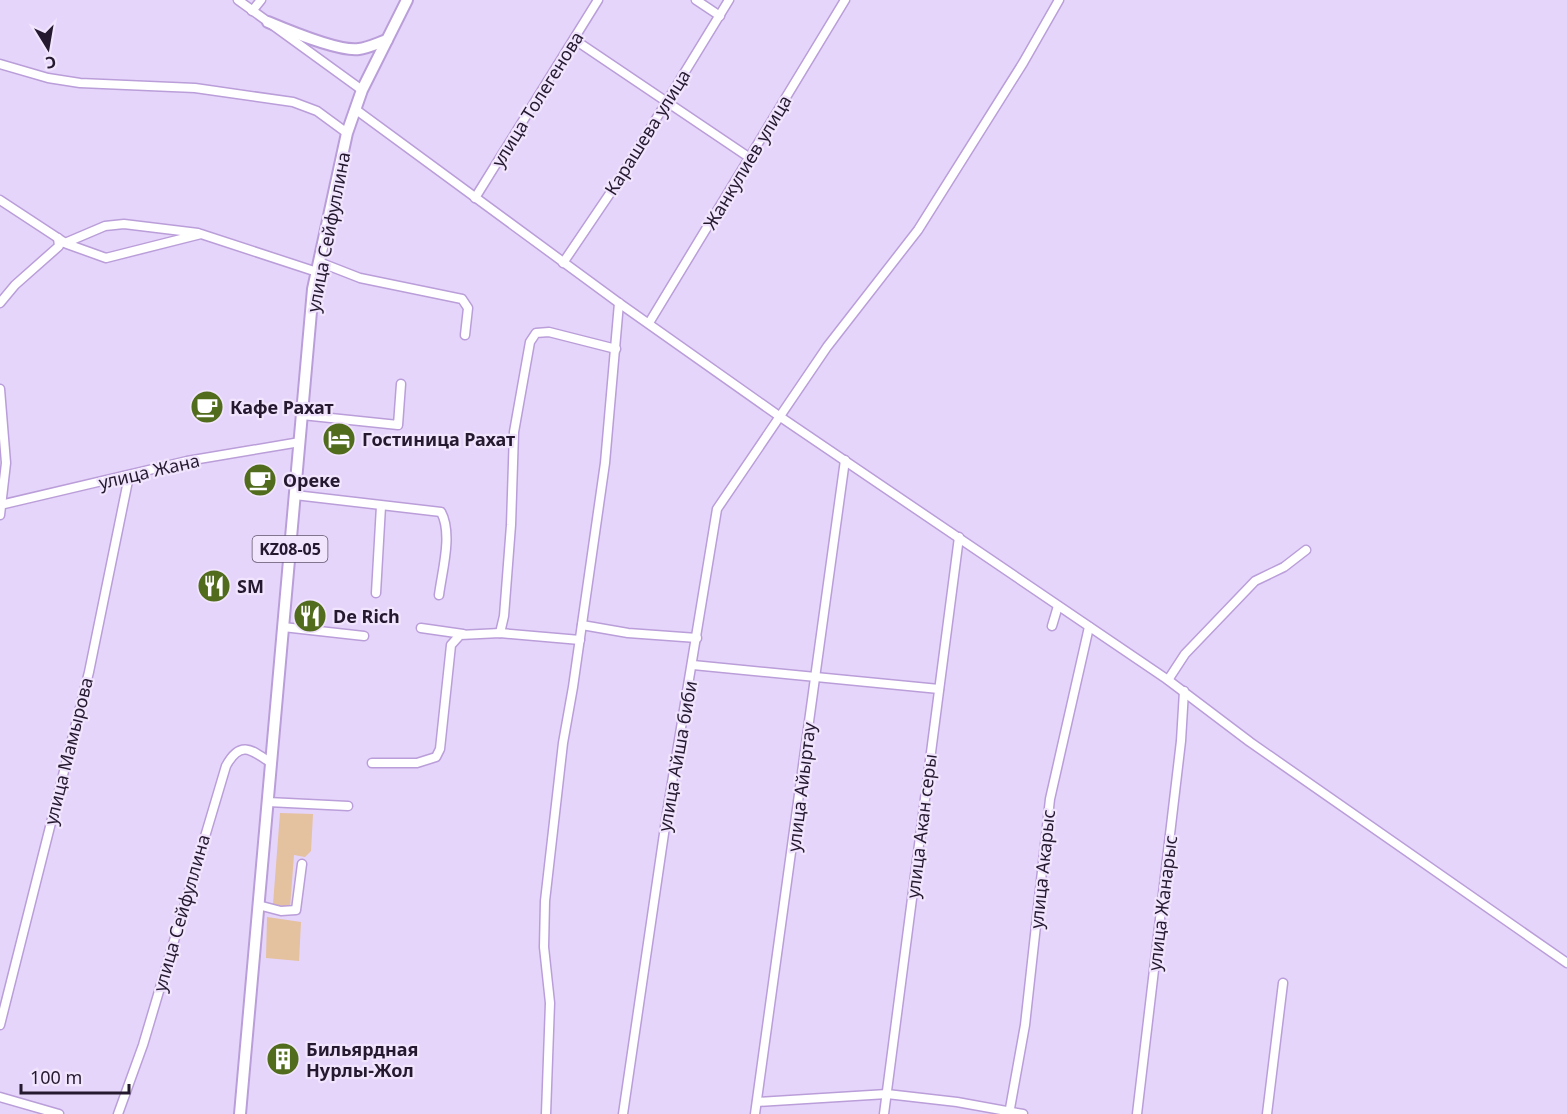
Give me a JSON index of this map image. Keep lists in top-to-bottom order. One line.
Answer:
{"streets":{"main road":["улица Сейфуллина","KZ08-05"],"street":["улица Толегенова","Карашева улица","Жанкулиев улица","улица Жана","улица Мамырова","улица Айша биби","улица Айыртау","улица Акан серы","улица Акарыс","улица Жанарыс"]},"crossings":[["улица Сейфуллина","улица Жана"],["улица Жана","улица Мамырова"]],"places":{"cafe":["Кафе Рахат","Ореке"],"hotel":["Гостиница Рахат"],"restaurant":["SM","De Rich"],"building":["Бильярдная Нурлы-Жол"]},"scale_bar":"100 m","north":"bottom"}
